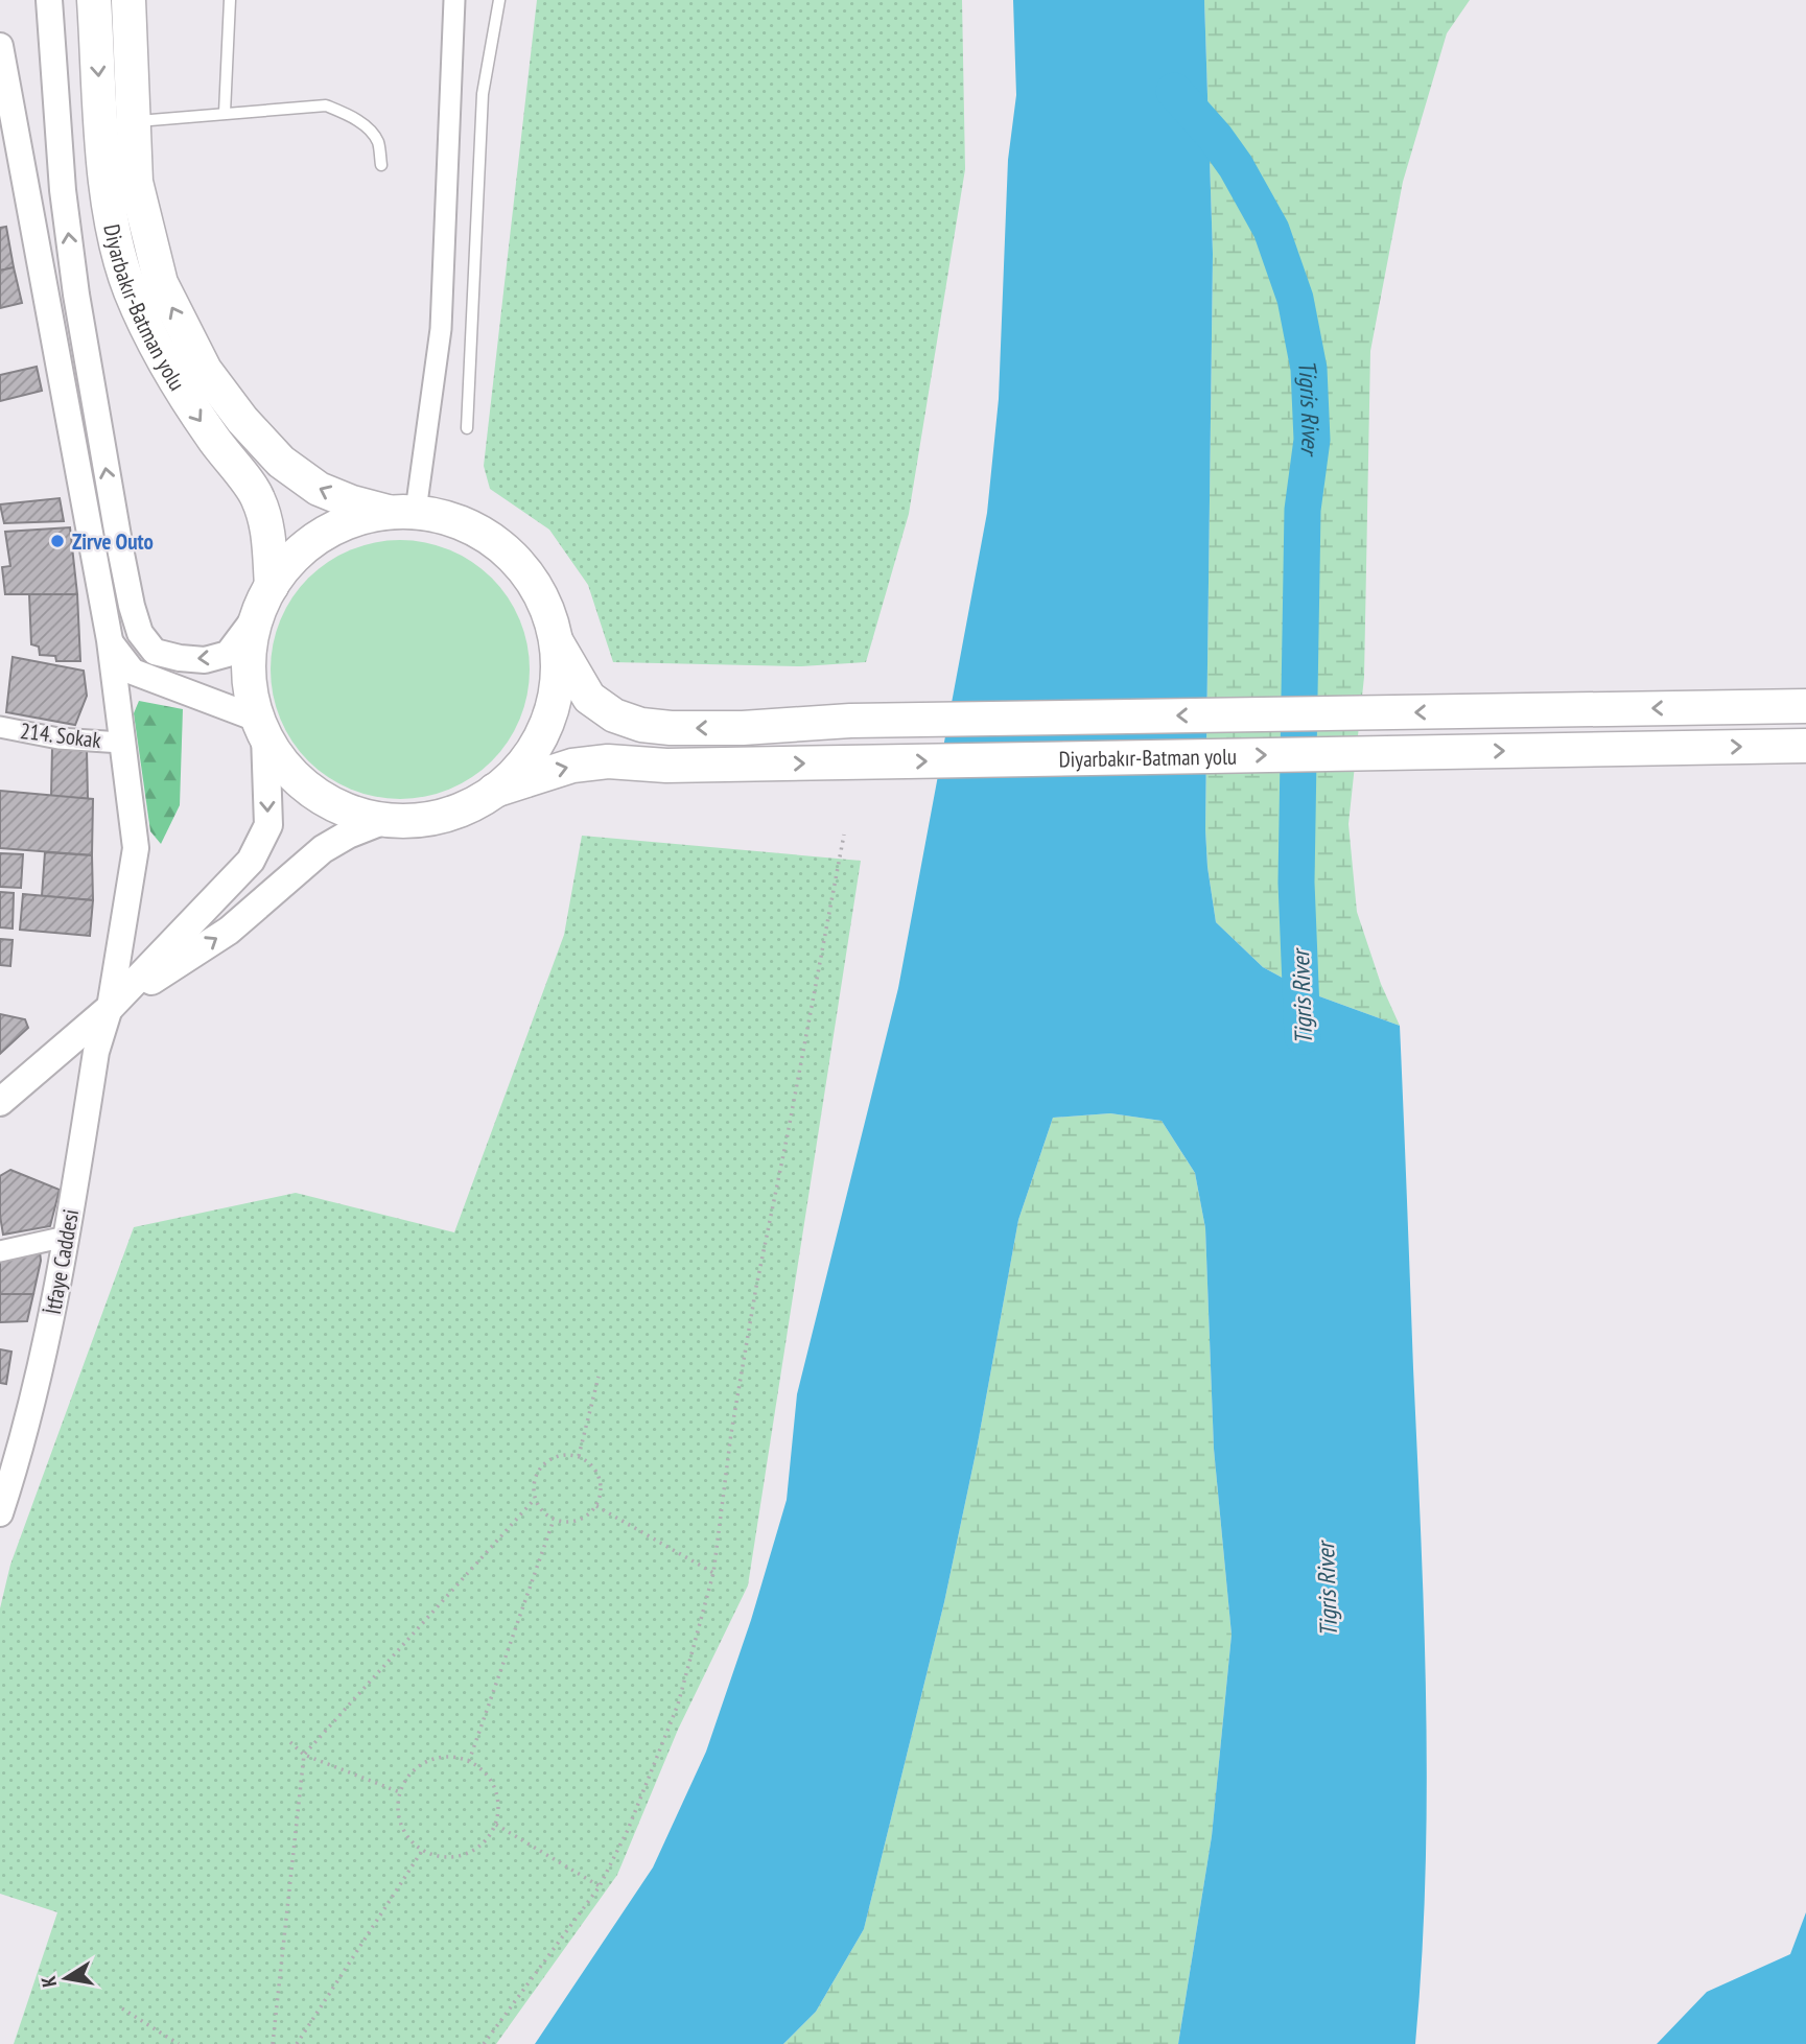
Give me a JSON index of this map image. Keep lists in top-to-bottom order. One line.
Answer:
{"streets":{"highway":["Diyarbakır-Batman yolu"],"street":["214. Sokak","İtfaye Caddesi"]},"crossings":[["214. Sokak","İtfaye Caddesi"]],"water":["Tigris River"],"places":["Zirve Outo"],"north":"left"}
